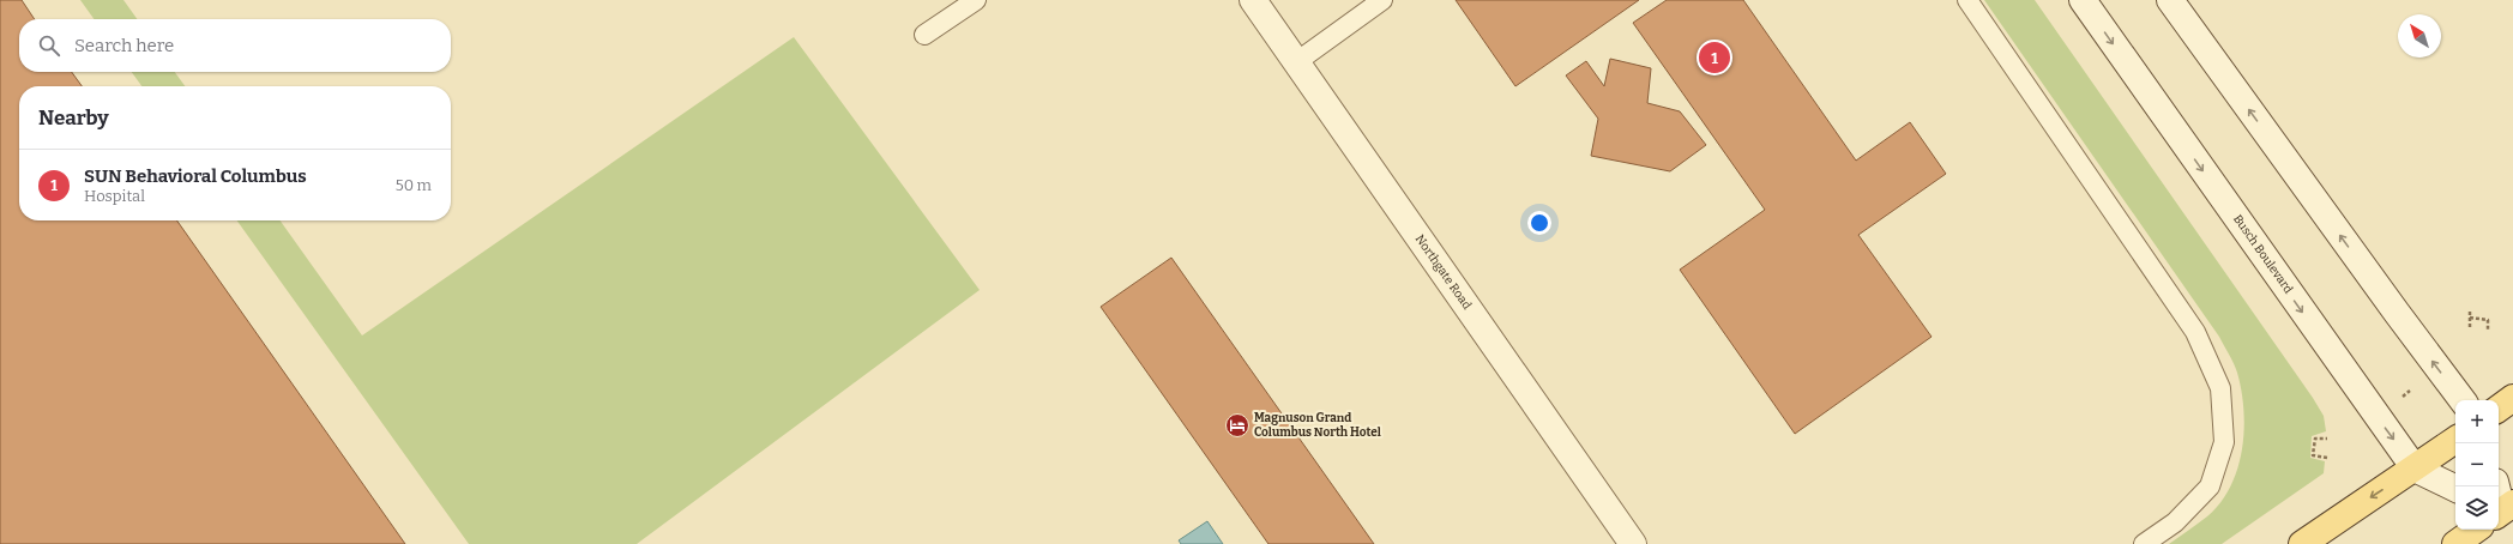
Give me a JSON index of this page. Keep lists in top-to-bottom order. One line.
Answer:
{"streets":{"main road":["Busch Boulevard","Northgate Road"]},"places":{"hotel":["Magnuson Grand Columbus North Hotel"]},"north":"top left","page":{"search":"Search here","pins":"1","heading":"Nearby","list":[{"mark":"1","name":"SUN Behavioral Columbus","note":"Hospital","value":"50 m"}],"map_buttons":["+","−"]}}
